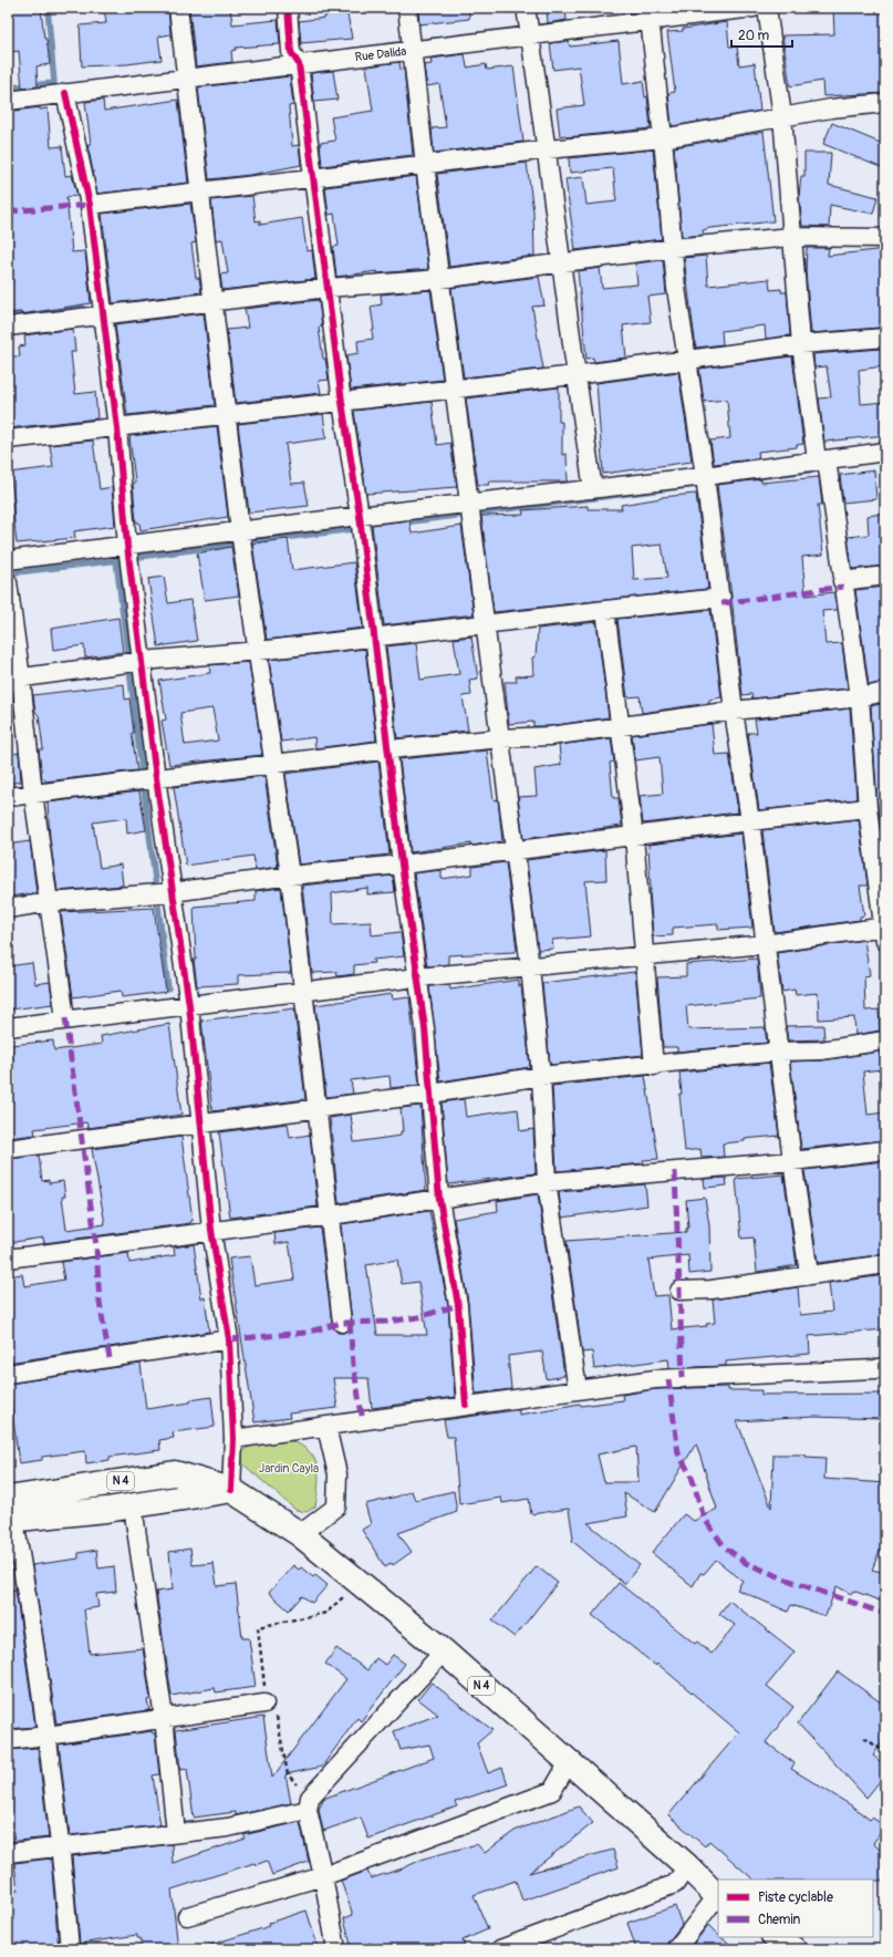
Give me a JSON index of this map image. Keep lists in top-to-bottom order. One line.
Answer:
{"streets":{"main road":["N 4"],"street":["Rue Dalida"]},"parks":["Jardin Cayla"],"legend":["Piste cyclable","Chemin"],"scale_bar":"20 m"}
